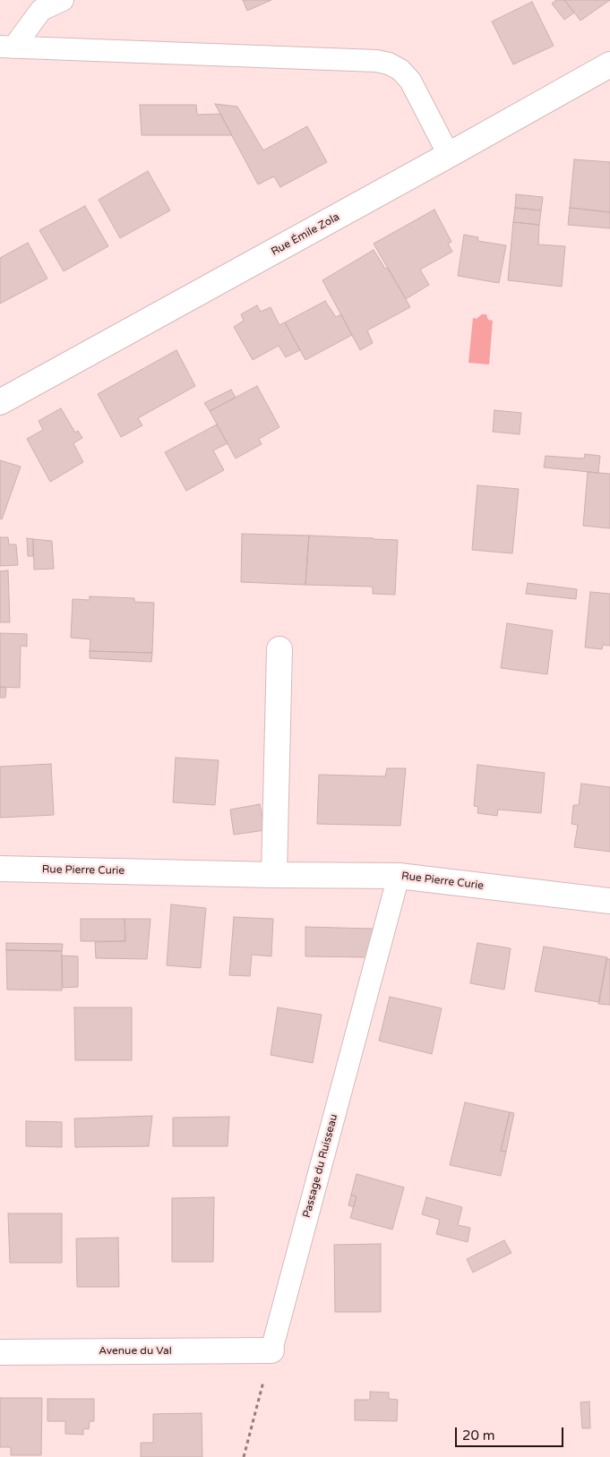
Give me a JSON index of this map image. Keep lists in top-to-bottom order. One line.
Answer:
{"streets":{"street":["Rue Émile Zola","Rue Pierre Curie","Avenue du Val"],"lane":["Passage du Ruisseau"]},"crossings":[["Rue Pierre Curie","Passage du Ruisseau"],["Passage du Ruisseau","Avenue du Val"]],"scale_bar":"20 m"}
